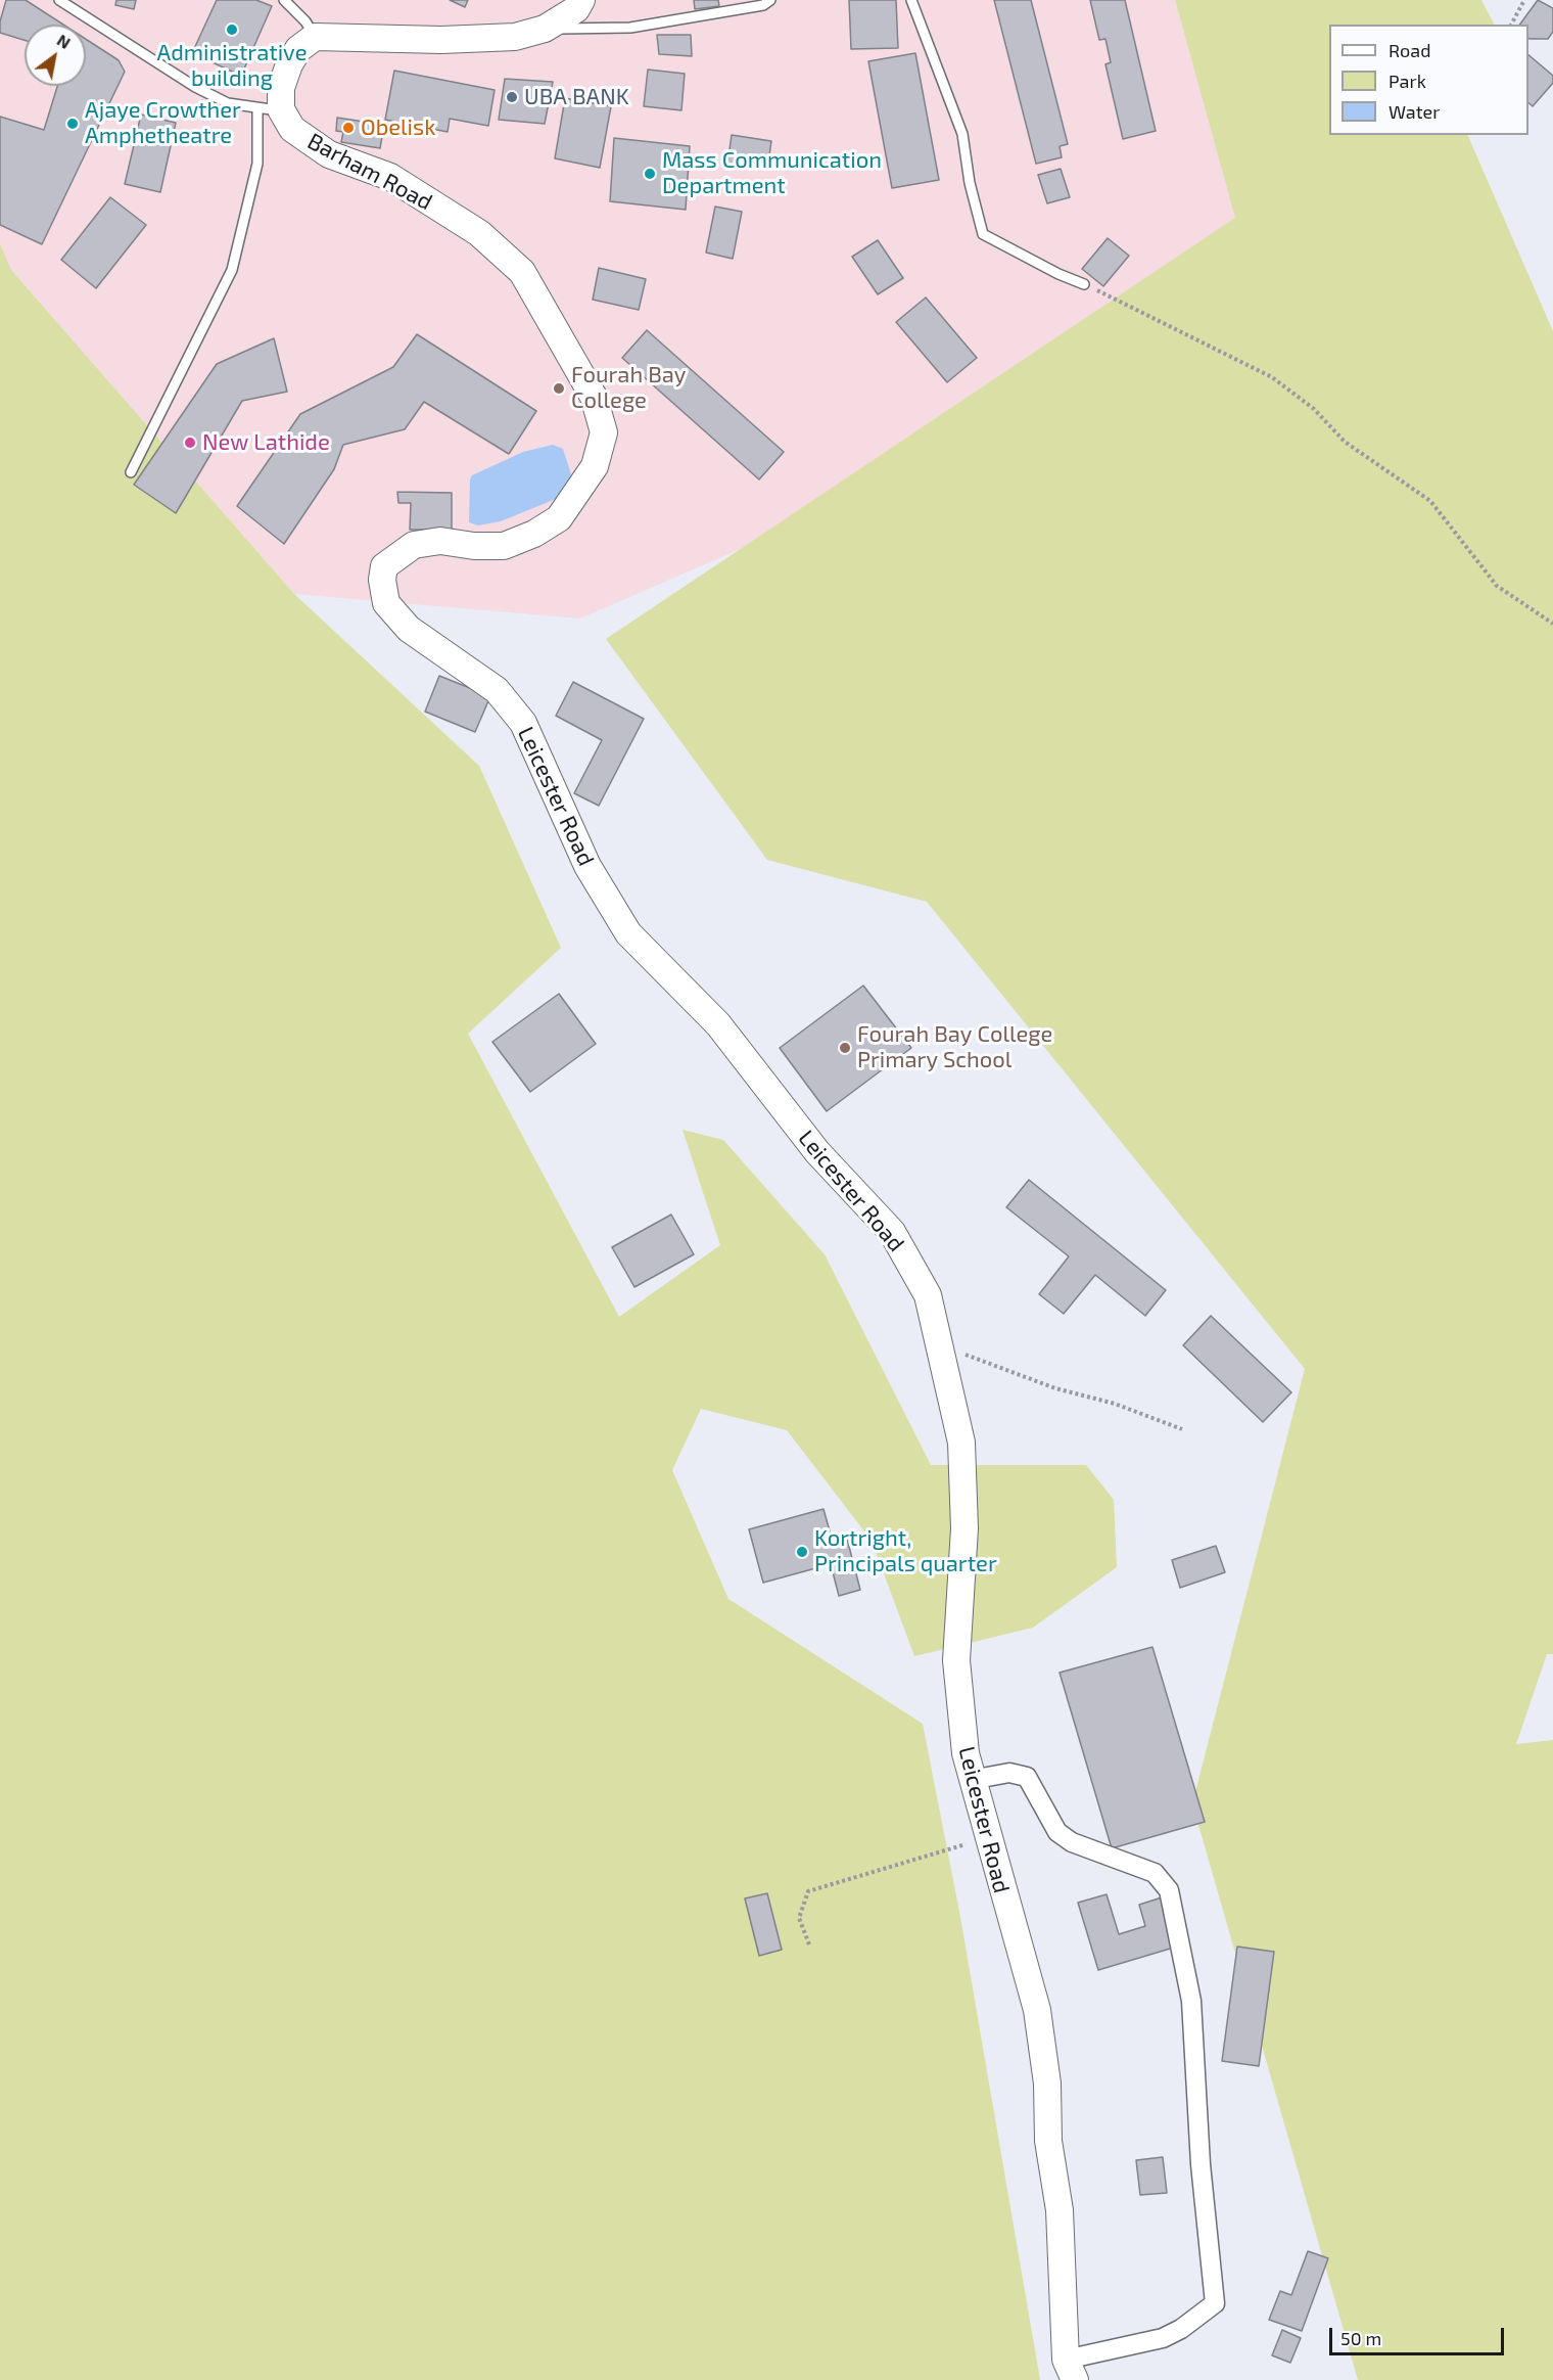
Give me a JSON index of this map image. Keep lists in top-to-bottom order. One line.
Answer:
{"streets":{"street":["Barham Road","Leicester Road"]},"crossings":[["Barham Road","Leicester Road"]],"places":["Administrative building","UBA BANK","Ajaye Crowther Amphetheatre","Obelisk","Mass Communication Department","Fourah Bay College","New Lathide","Fourah Bay College Primary School","Kortright, Principals quarter"],"legend":["Road","Park","Water"],"scale_bar":"50 m","north":"top right"}
